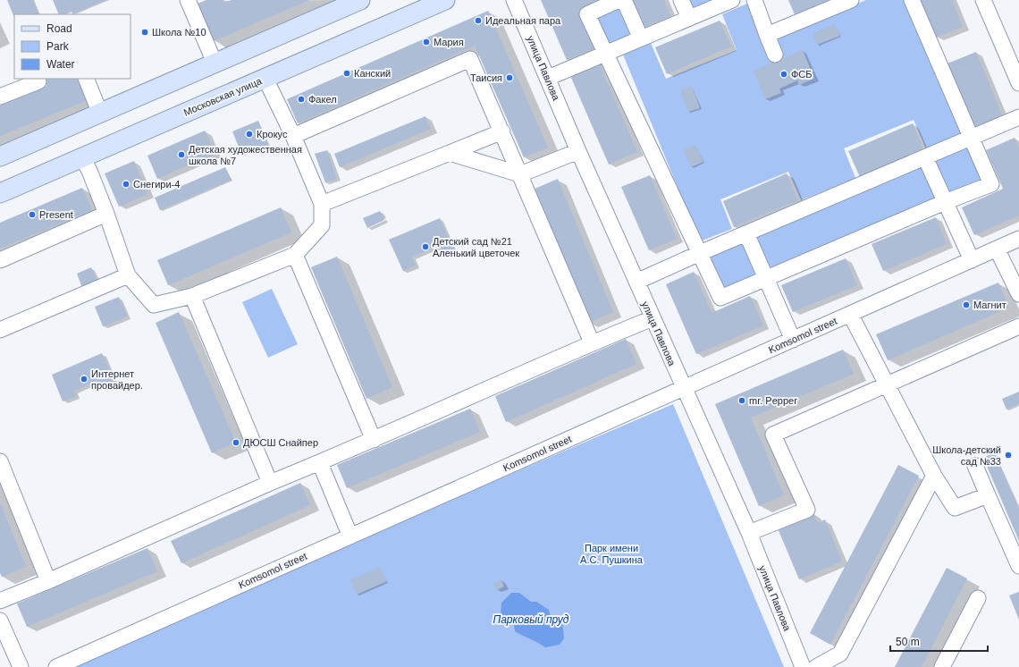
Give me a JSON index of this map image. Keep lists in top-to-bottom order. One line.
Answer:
{"streets":{"main road":["Московская улица"],"street":["улица Павлова","Komsomol street"]},"crossings":[["улица Павлова","Komsomol street"]],"water":["Парковый пруд"],"parks":["Парк имени А.С. Пушкина"],"places":["Идеальная пара","Школа №10","Мария","Канский","ФСБ","Таисия","Факел","Крокус","Детская художественная школа №7","Снегири-4","Present","Детский сад №21 Аленький цветочек","Магнит","Интернет провайдер.","mr. Pepper","ДЮСШ Снайпер","Школа-детский сад №33"],"legend":["Road","Park","Water"],"scale_bar":"50 m"}
